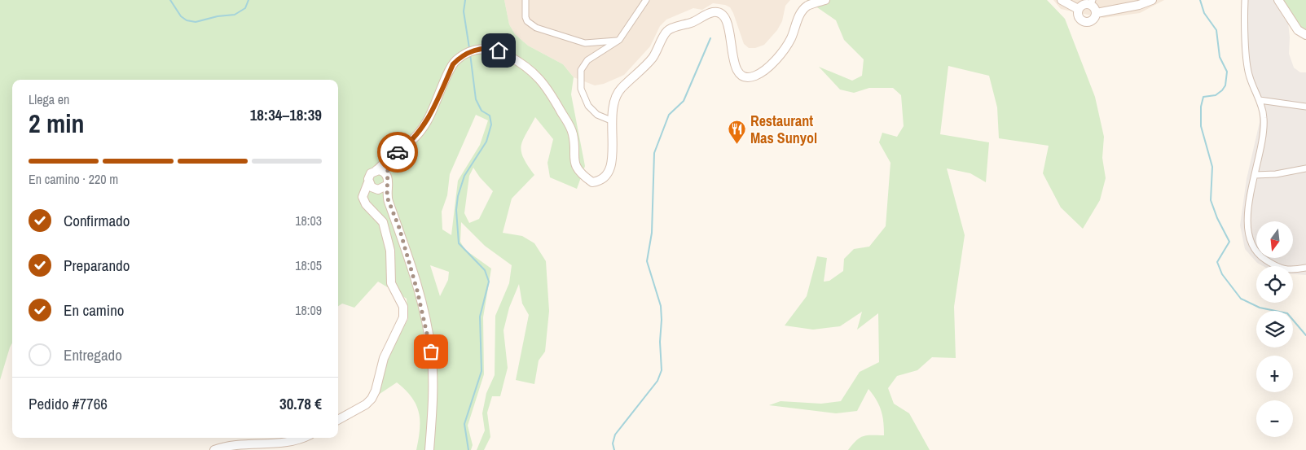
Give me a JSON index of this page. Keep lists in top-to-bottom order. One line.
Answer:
{"places":{"restaurant":["Restaurant Mas Sunyol"]},"north":"bottom","page":{"heading":["2 min","Llega en","18:34–18:39"],"panel":["Pedido #7766","30.78 €"],"bar":"En camino · 220 m","list":[["Confirmado","18:03"],["Preparando","18:05"],["En camino","18:09"],"Entregado"],"map_buttons":["+","−"]}}
